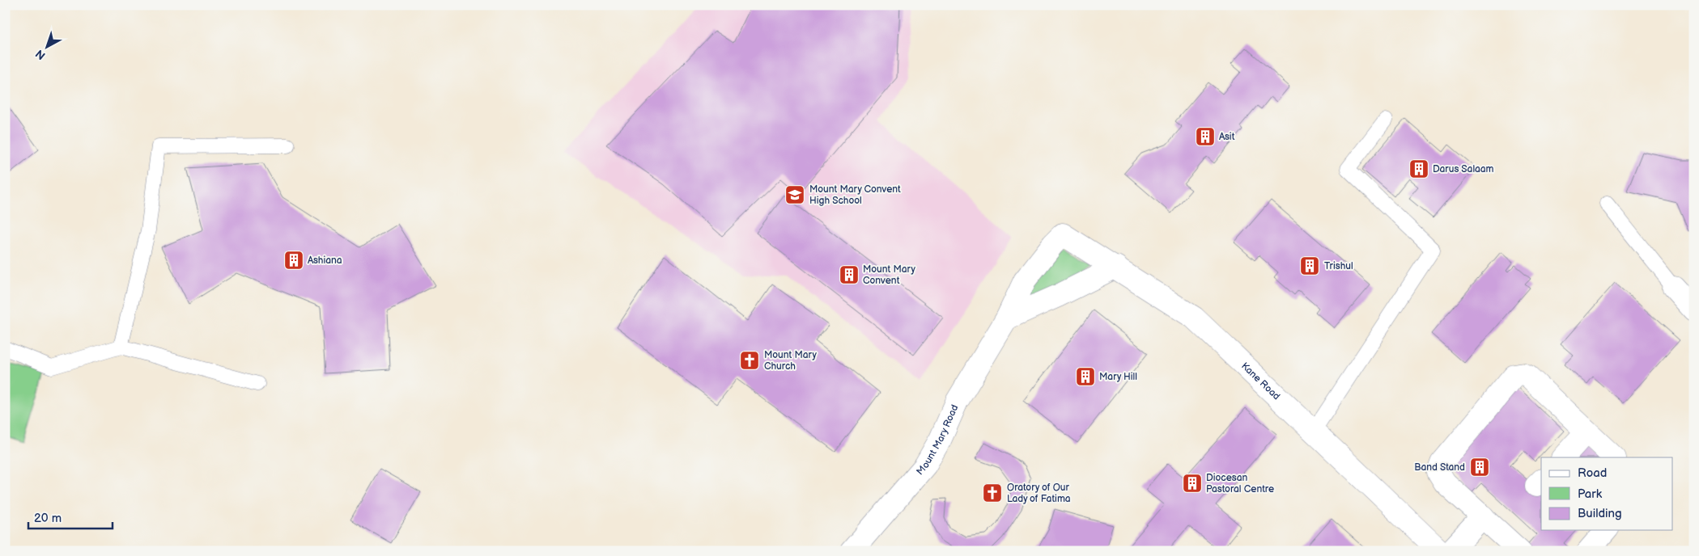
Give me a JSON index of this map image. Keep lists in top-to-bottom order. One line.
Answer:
{"streets":{"street":["Kane Road","Mount Mary Road"]},"crossings":[["Kane Road","Mount Mary Road"]],"places":{"building":["Asit","Darus Salaam","Ashiana","Trishul","Mount Mary Convent","Mary Hill","Band Stand","Diocesan Pastoral Centre"],"school or university":["Mount Mary Convent High School"],"church":["Mount Mary Church","Oratory of Our Lady of Fatima"]},"legend":["Road","Park","Building"],"scale_bar":"20 m","north":"bottom left"}
